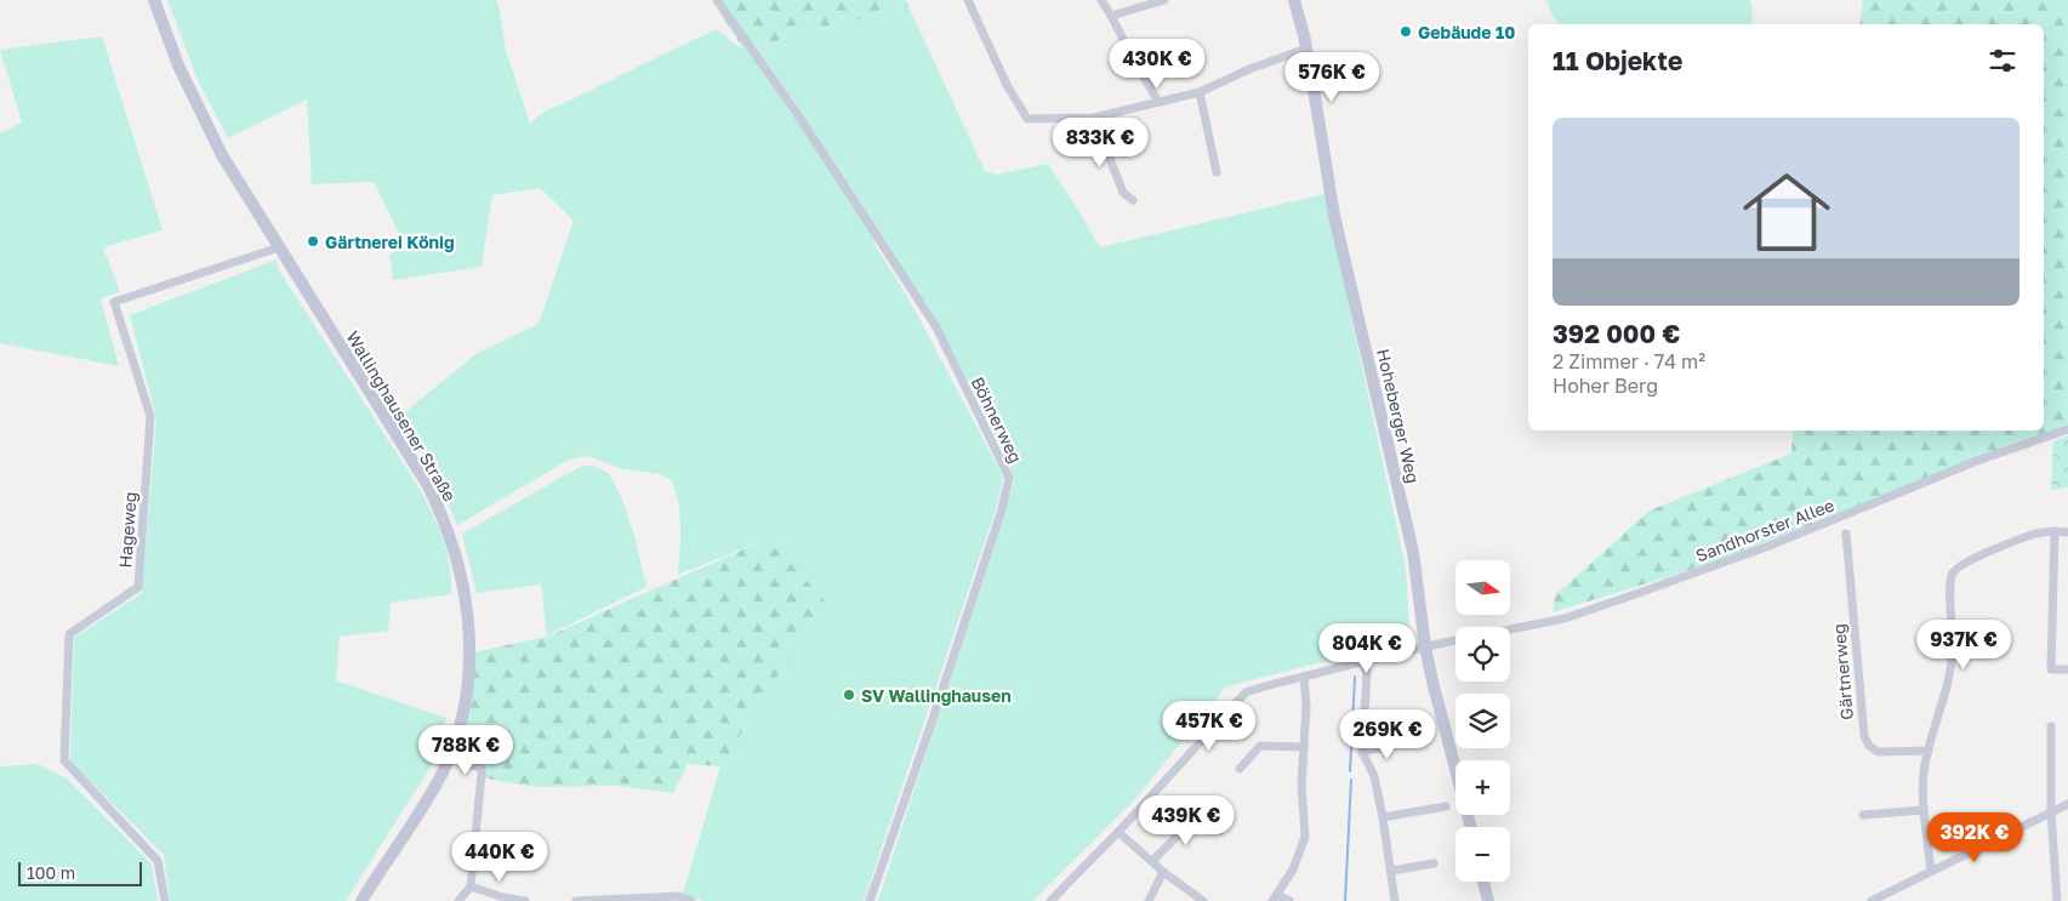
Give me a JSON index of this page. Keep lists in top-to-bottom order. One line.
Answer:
{"streets":{"street":["Wallinghausener Straße","Hoheberger Weg","Böhnerweg","Hageweg","Sandhorster Allee","Gärtnerweg"]},"crossings":[["Wallinghausener Straße","Hageweg"],["Hoheberger Weg","Sandhorster Allee"]],"places":["Gebäude 10","Gärtnerei König","SV Wallinghausen"],"scale_bar":"100 m","north":"right","page":{"heading":"11 Objekte","price":["430K €","576K €","833K €","937K €","804K €","457K €","269K €","788K €","439K €","392K €","440K €"],"list":[{"name":"392 000 €","note":"2 Zimmer · 74 m² · Hoher Berg"}],"map_buttons":["+","−"],"scale":"100 m"}}
